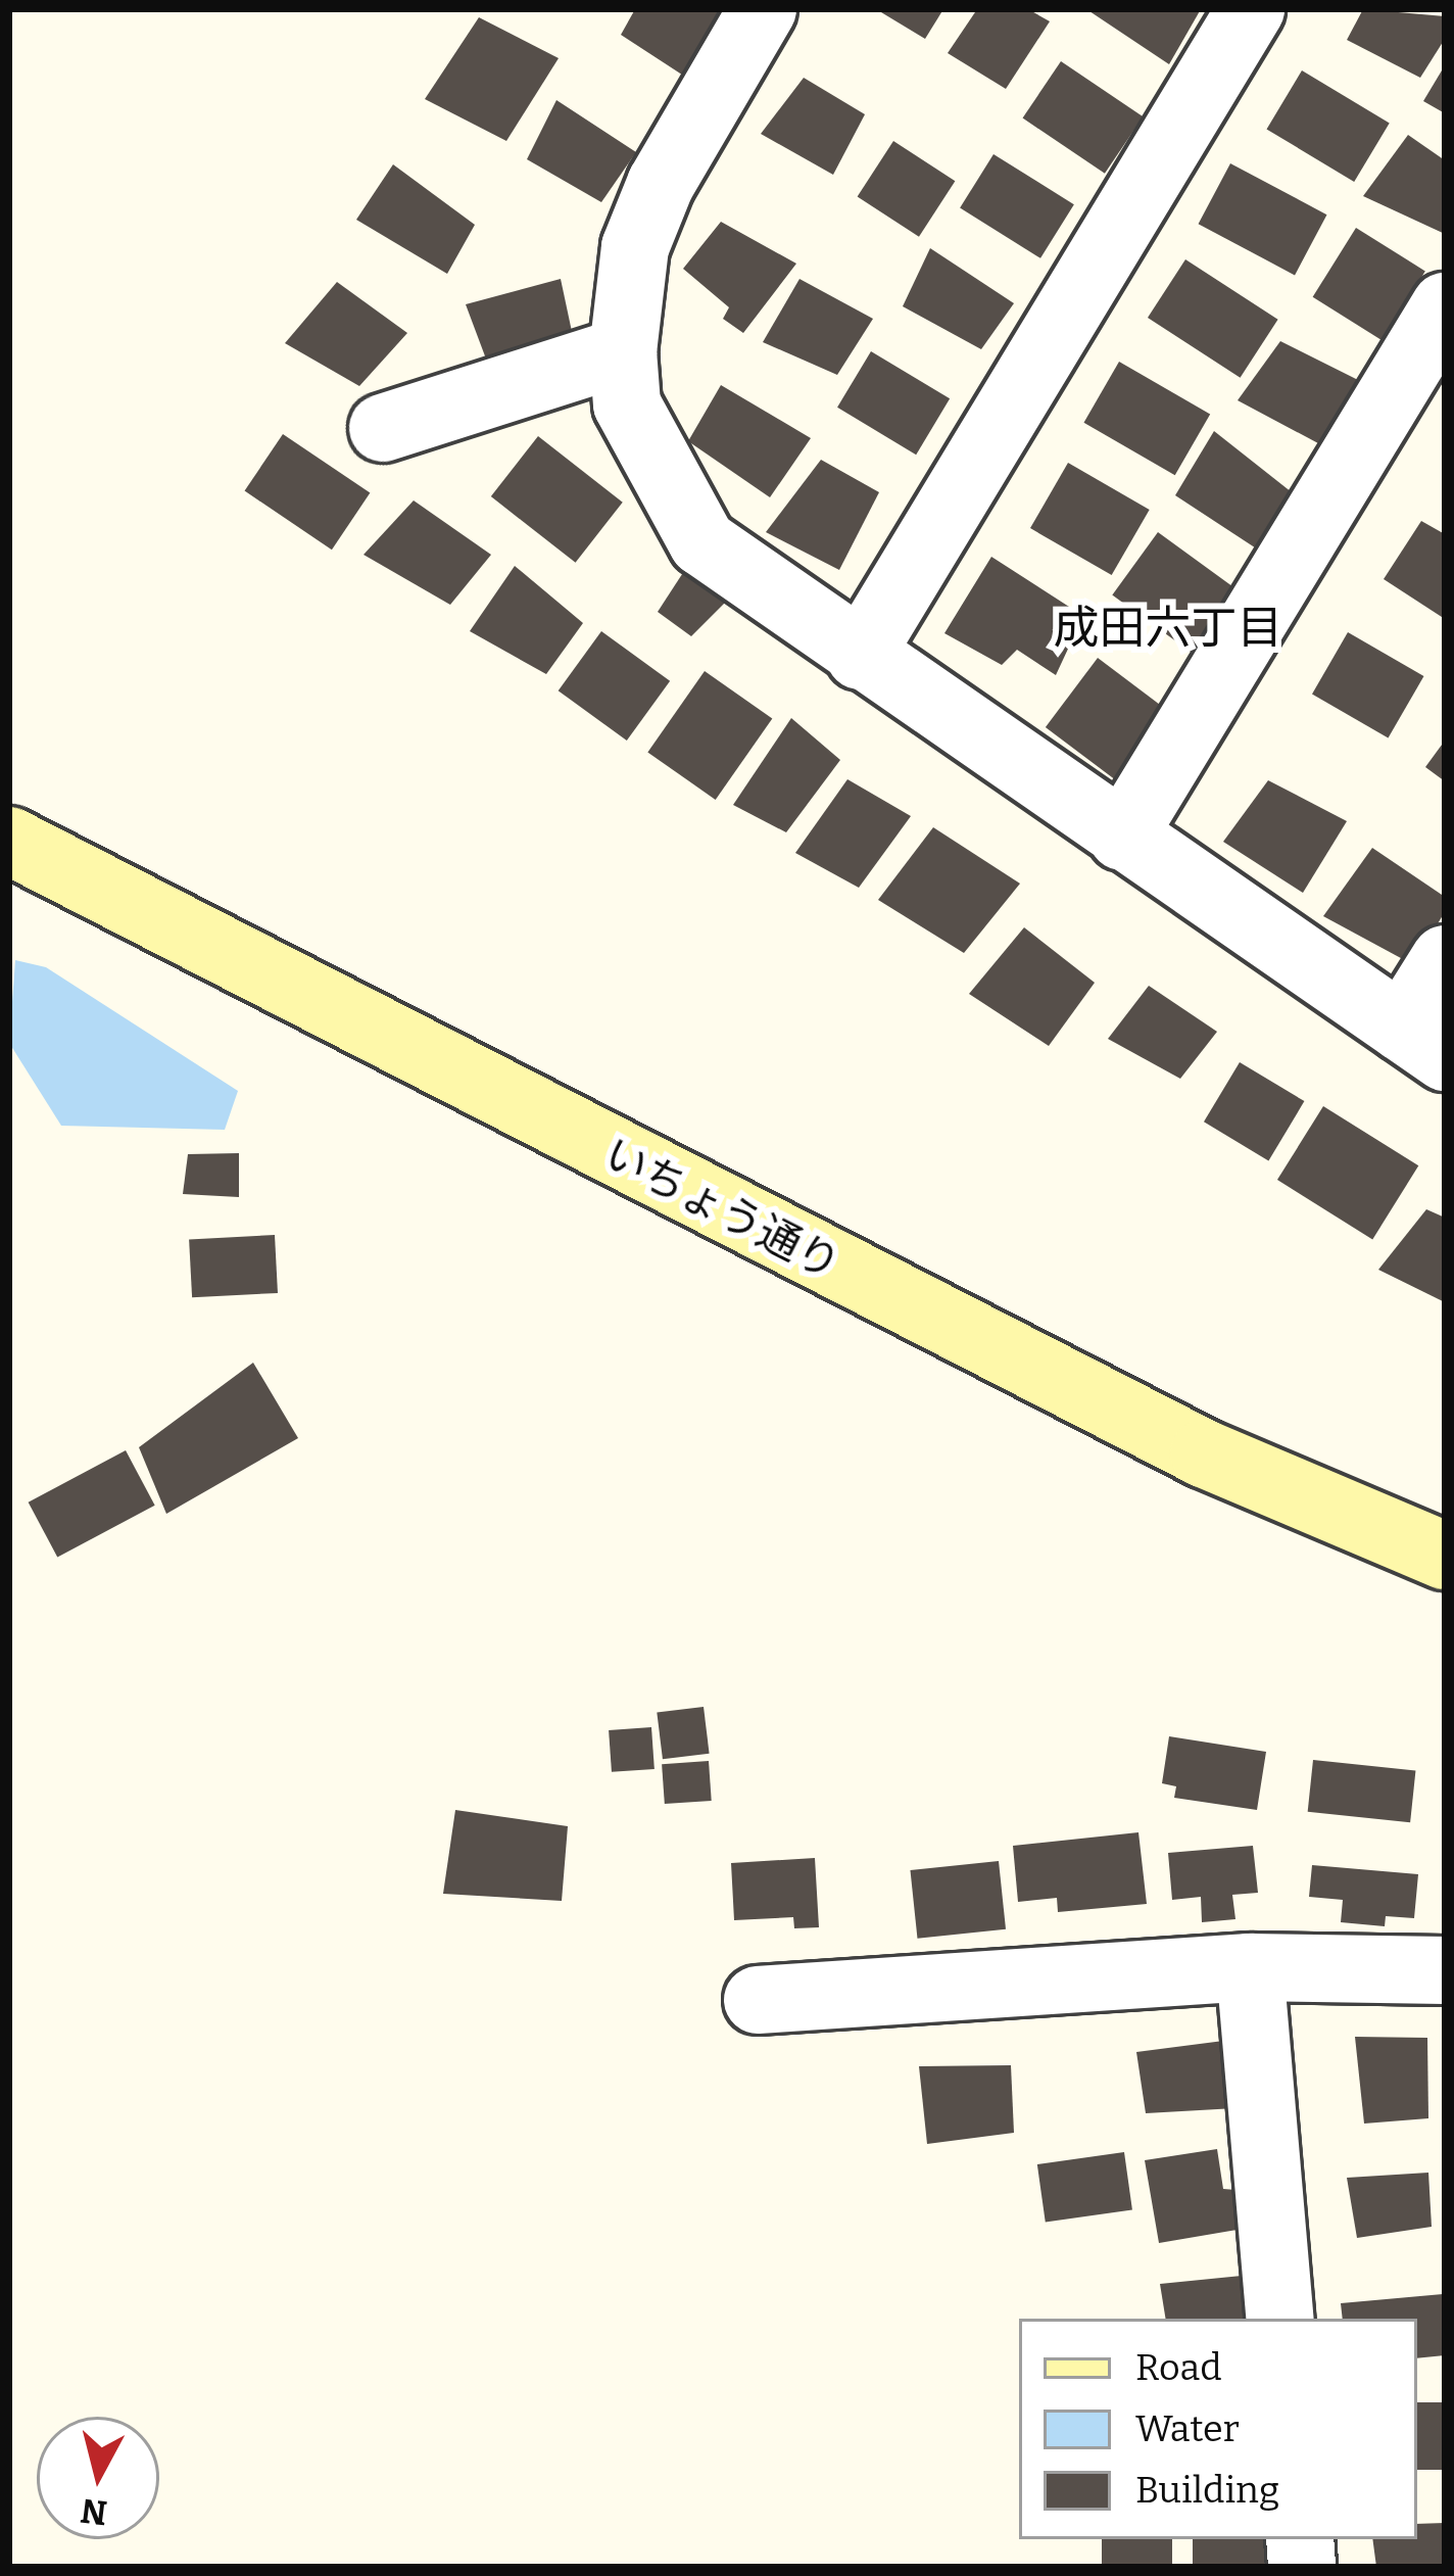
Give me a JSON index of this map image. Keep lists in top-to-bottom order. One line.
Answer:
{"streets":{"street":["いちょう通り"]},"districts":["成田六丁目"],"legend":["Road","Water","Building"],"north":"bottom"}
